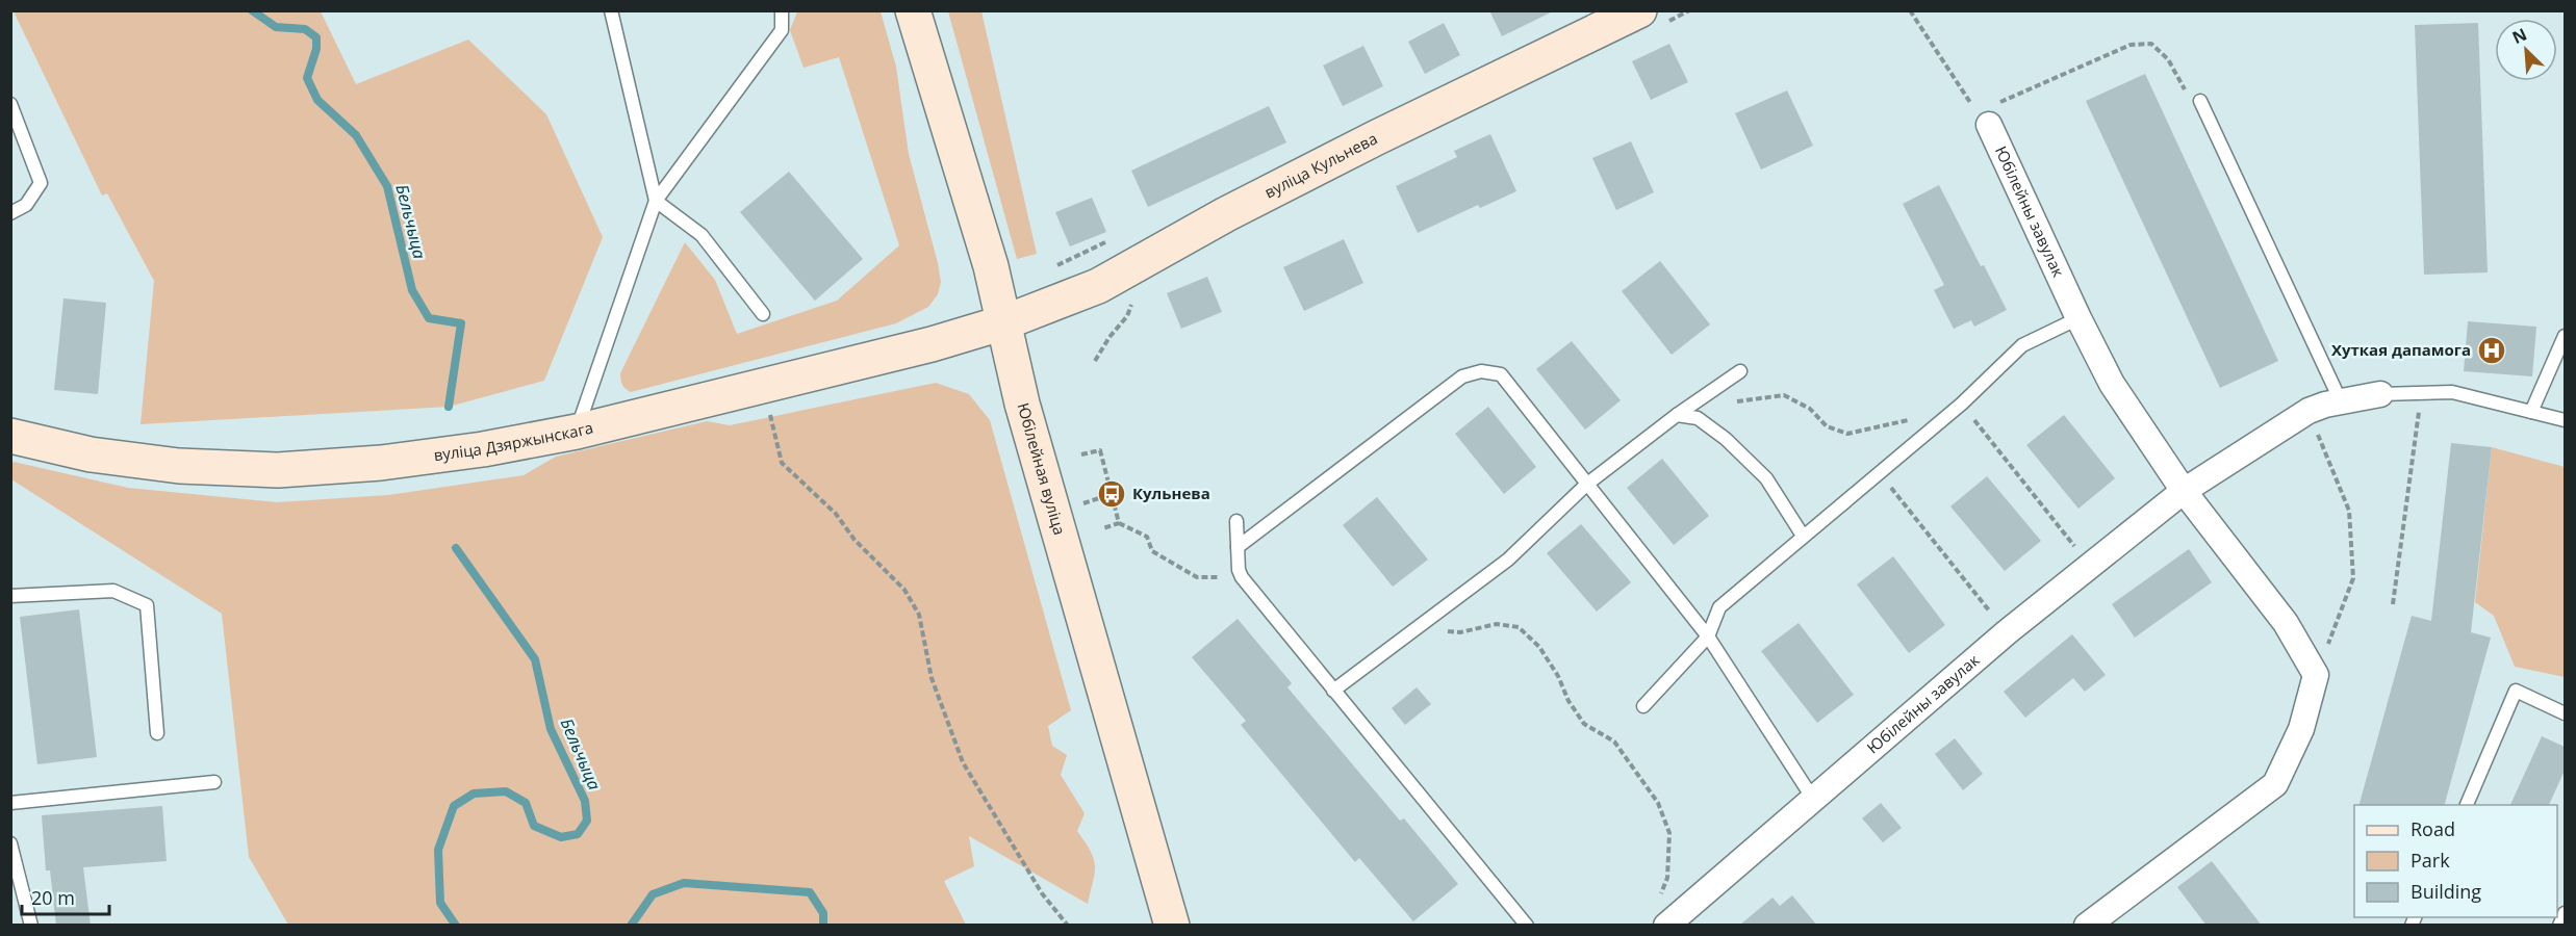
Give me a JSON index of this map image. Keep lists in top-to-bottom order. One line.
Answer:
{"streets":{"street":["вуліца Кульнева","Юбілейны завулак","вуліца Дзяржынскага","Юбілейная вуліца"]},"crossings":[["вуліца Кульнева","вуліца Дзяржынскага"],["вуліца Кульнева","Юбілейная вуліца"],["вуліца Дзяржынскага","Юбілейная вуліца"]],"water":["Бельчыца"],"places":{"hospital":["Хуткая дапамога"],"bus stop":["Кульнева"]},"legend":["Road","Park","Building"],"scale_bar":"20 m","north":"top left"}
